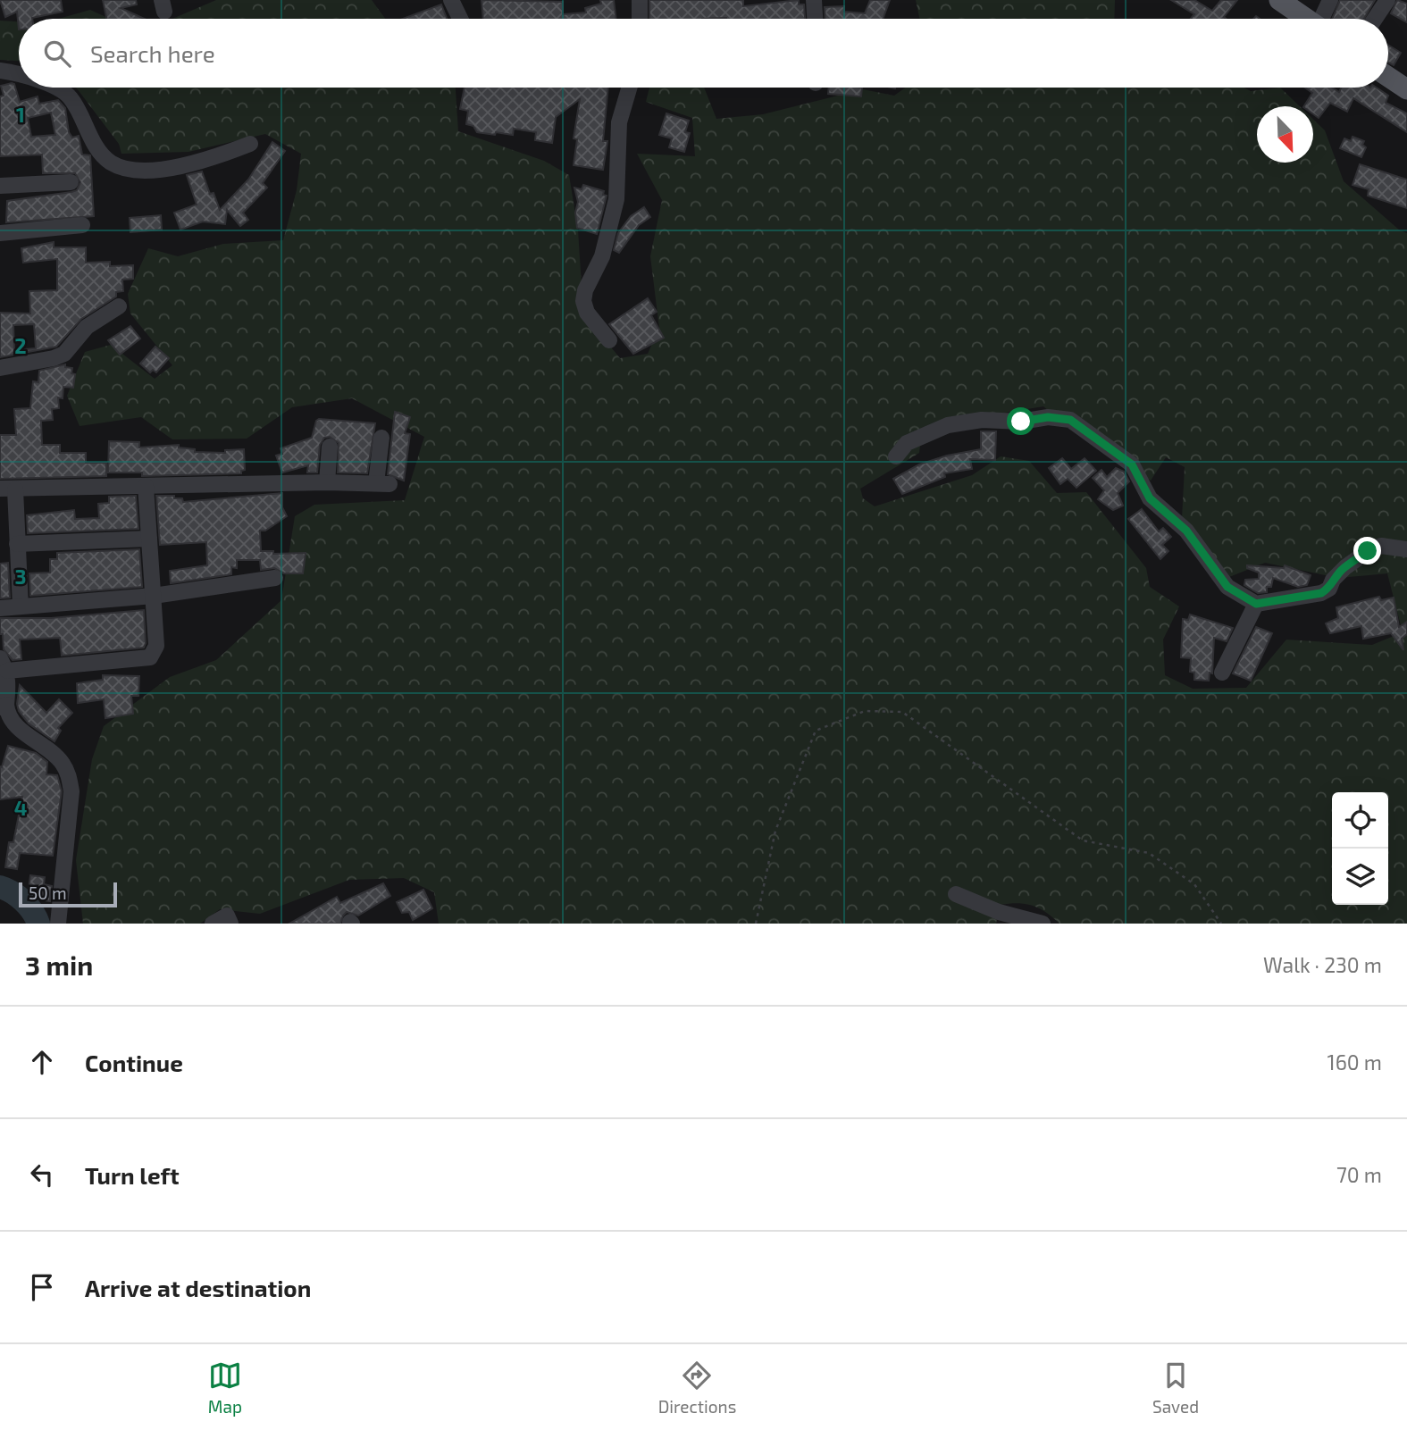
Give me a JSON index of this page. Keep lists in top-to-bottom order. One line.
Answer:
{"scale_bar":"50 m","north":"bottom right","page":{"search":"Search here","scale":"50 m","heading":["3 min","Walk · 230 m"],"list":[["Continue","160 m"],["Turn left","70 m"],"Arrive at destination"],"nav":["Map","Directions","Saved"]},"grid":{"rows":["1","2","3","4"]}}
